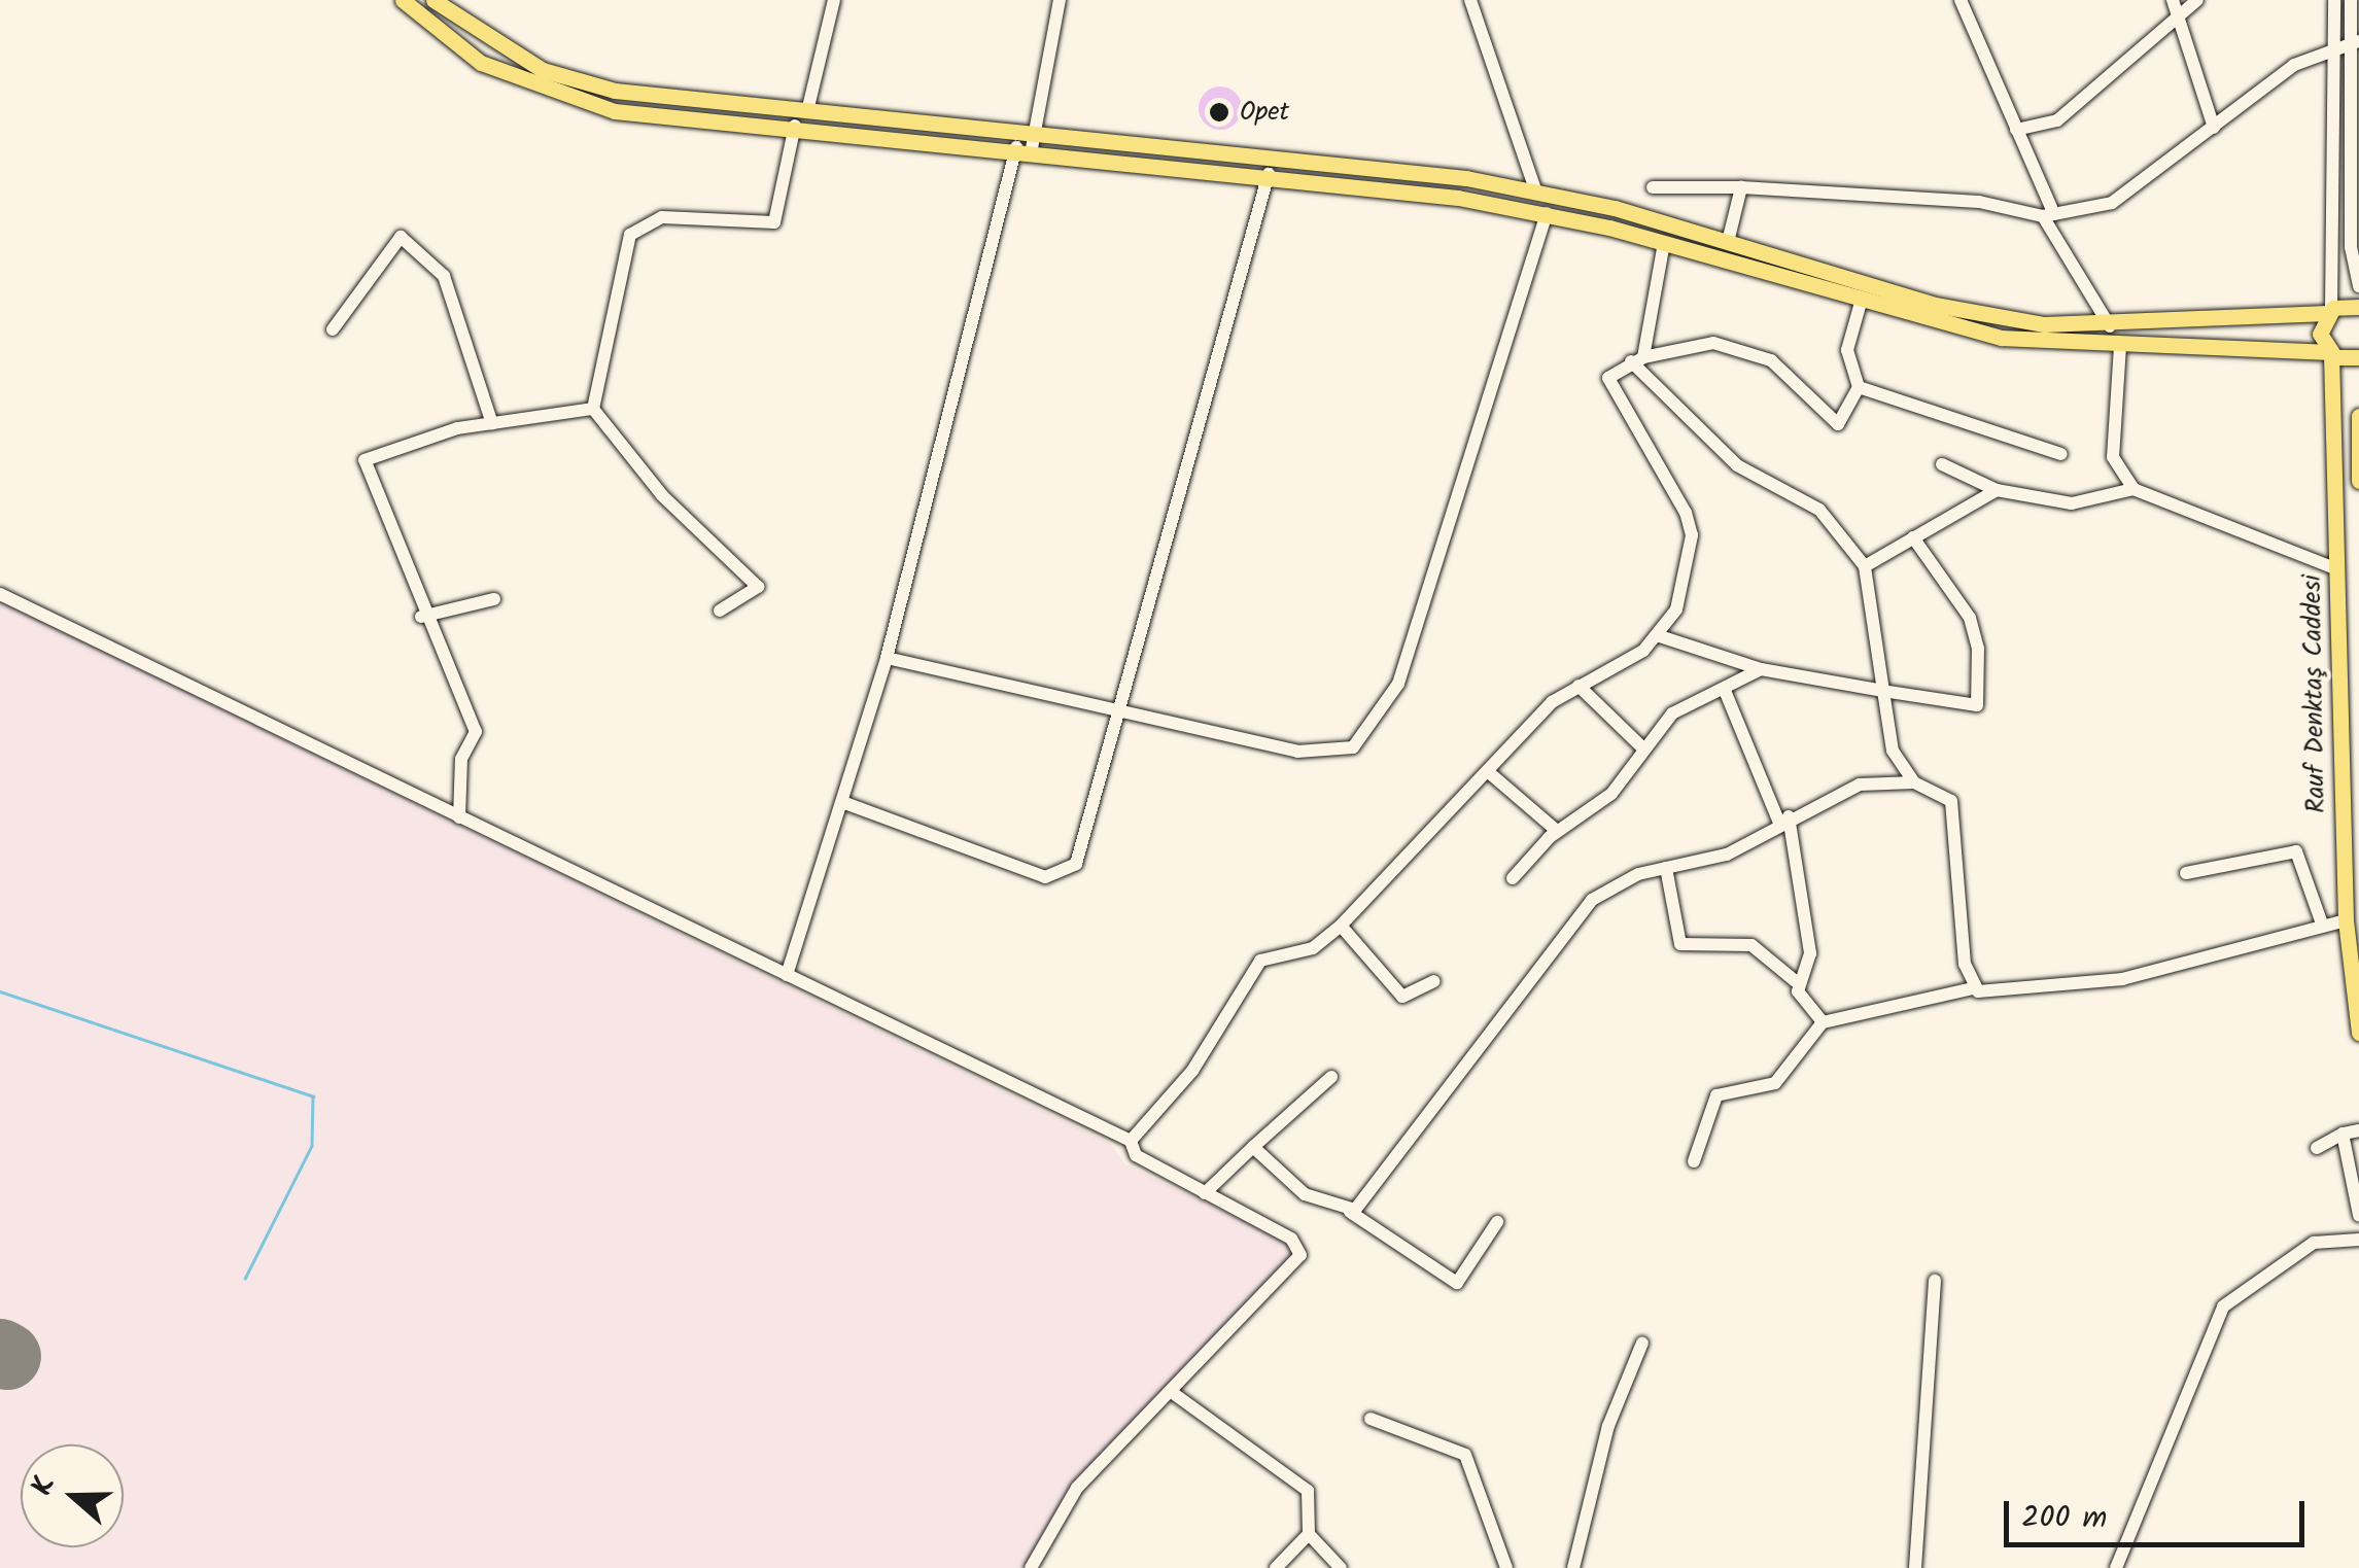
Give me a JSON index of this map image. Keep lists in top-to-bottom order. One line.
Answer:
{"streets":{"main road":["Rauf Denktaş Caddesi"]},"places":["Opet"],"scale_bar":"200 m","north":"left"}
